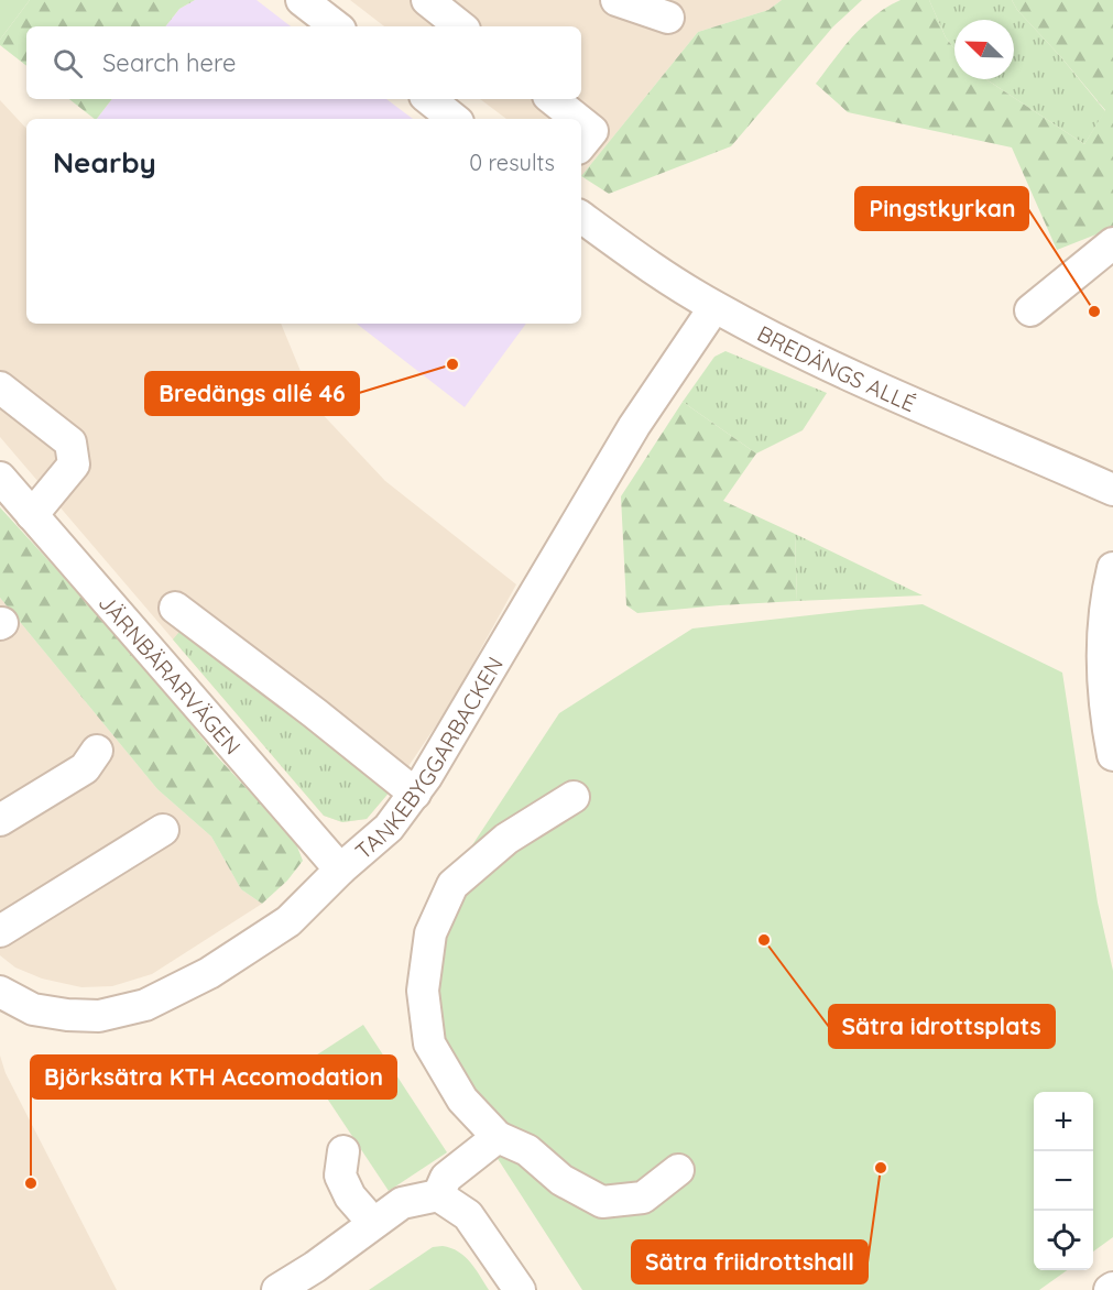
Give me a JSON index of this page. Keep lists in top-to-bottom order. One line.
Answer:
{"streets":{"street":["BREDÄNGS ALLÉ","JÄRNBÄRARVÄGEN","TANKEBYGGARBACKEN"]},"crossings":[["BREDÄNGS ALLÉ","TANKEBYGGARBACKEN"],["JÄRNBÄRARVÄGEN","TANKEBYGGARBACKEN"]],"places":["Pingstkyrkan","Bredängs allé 46","Sätra idrottsplats","Sätra friidrottshall","Björksätra KTH Accomodation"],"north":"top left","page":{"search":"Search here","heading":["Nearby","0 results"],"map_buttons":["+","−"]}}
